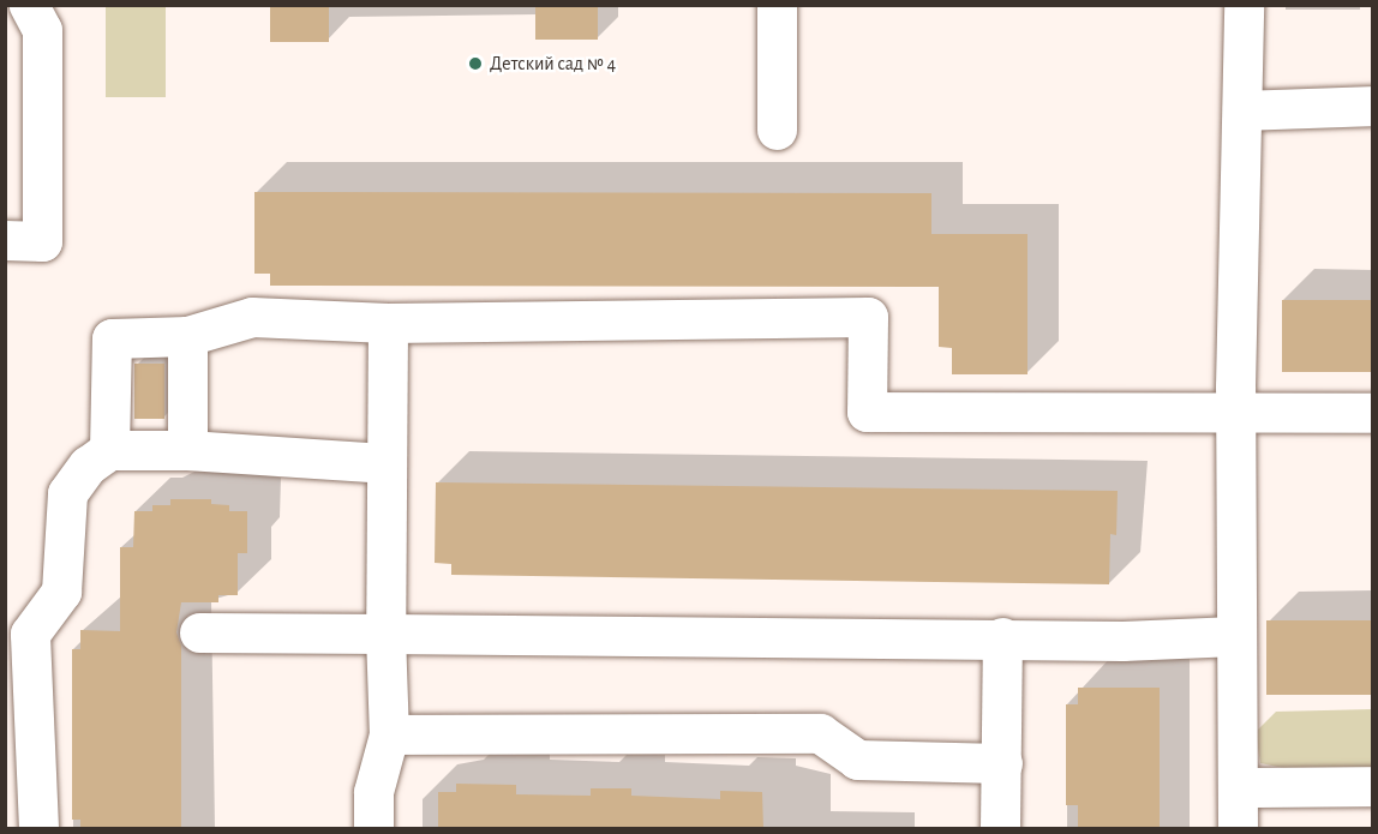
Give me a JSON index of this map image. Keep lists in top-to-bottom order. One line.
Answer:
{"places":["Детский сад № 4"]}
